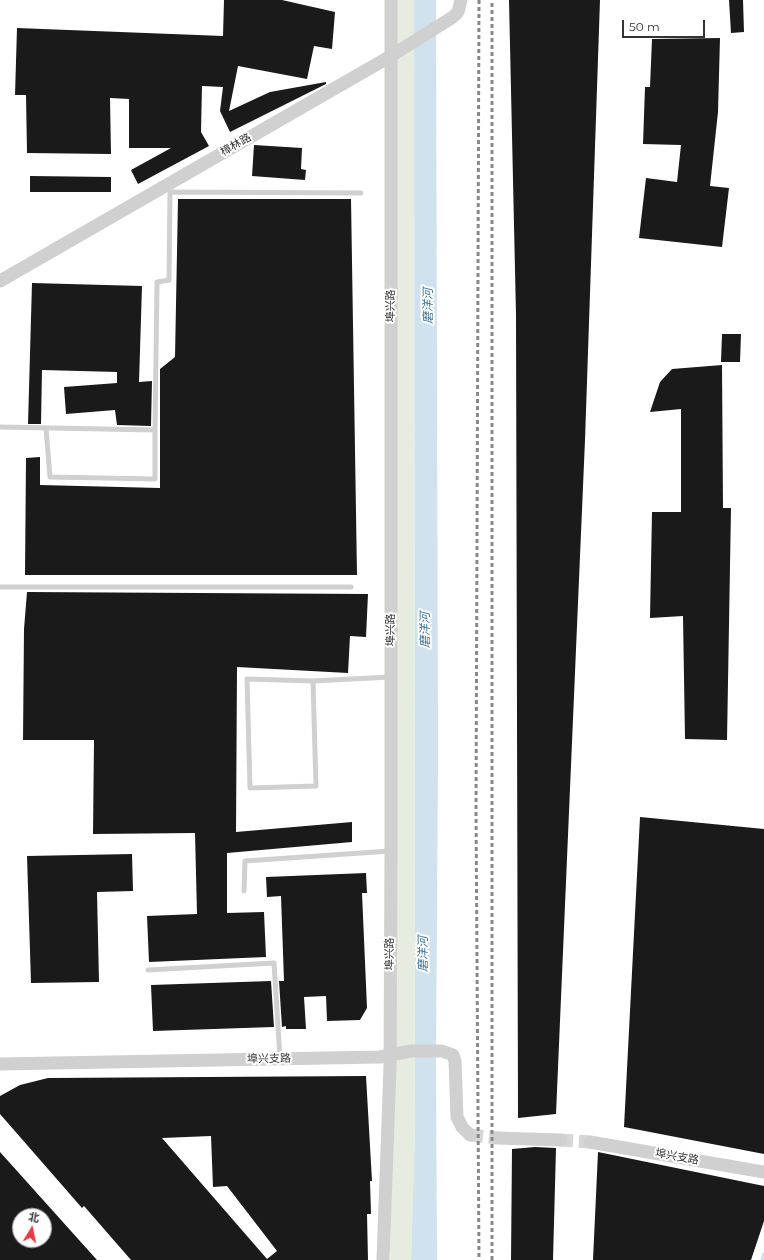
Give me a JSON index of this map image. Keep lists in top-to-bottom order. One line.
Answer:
{"streets":{"street":["樟林路","埠兴路","埠兴支路"]},"crossings":[["樟林路","埠兴路"],["埠兴路","埠兴支路"]],"water":["磨洋河"],"scale_bar":"50 m","north":"top"}
